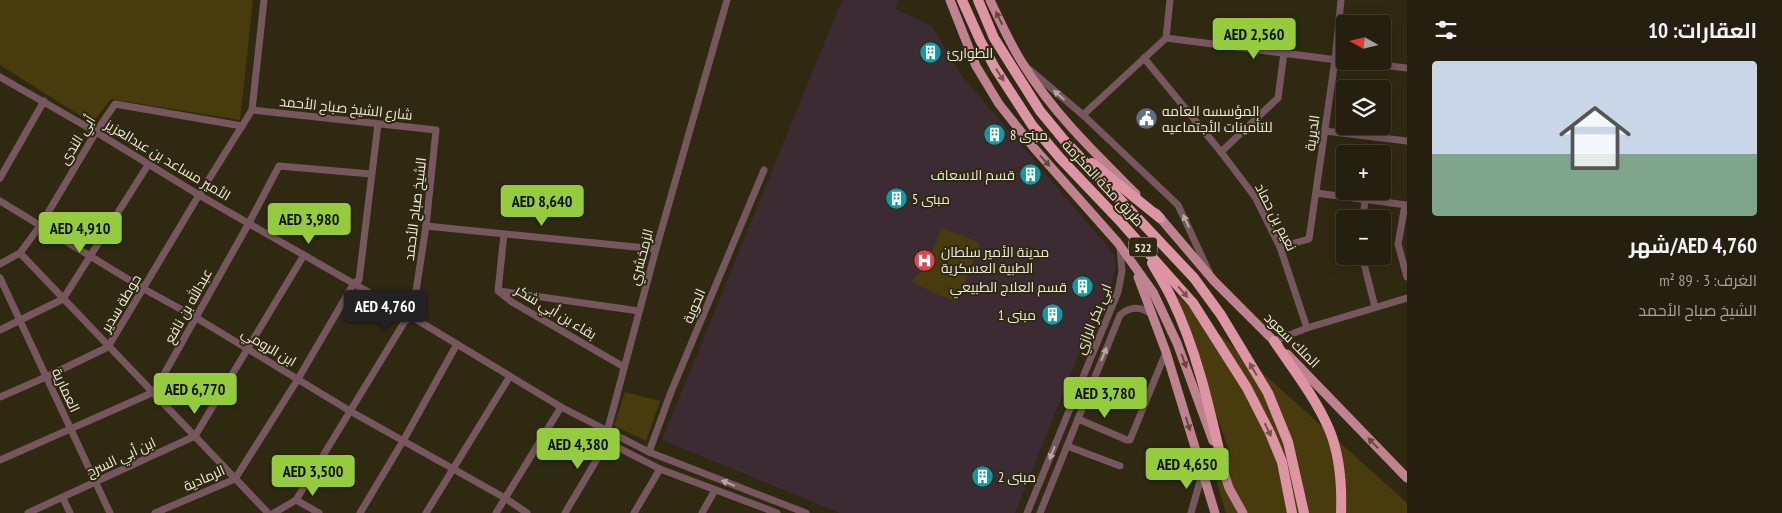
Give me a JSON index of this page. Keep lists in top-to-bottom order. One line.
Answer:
{"streets":{"highway":["طريق مكة المكرمة","522"],"main road":["الملك سعود"],"street":["شارع الشيخ صباح الأحمد","الديرية","أبي الندى","الأمير مساعد بن عبدالعزيز","الشيخ صباح الأحمد","نعيم بن حماد","الزمخشري","حوطة سدير","عبدالله بن نافع","الحوية","بقاء بن أبي شكر","ابي بكر الرازي","ابن الرومي","العمارية","ابن أبي السرح","الرمادية"]},"crossings":[["شارع الشيخ صباح الأحمد","الشيخ صباح الأحمد"],["شارع الشيخ صباح الأحمد","حوطة سدير"],["شارع الشيخ صباح الأحمد","الرمادية"],["الديرية","نعيم بن حماد"],["أبي الندى","الأمير مساعد بن عبدالعزيز"],["أبي الندى","حوطة سدير"],["أبي الندى","ابن الرومي"],["الأمير مساعد بن عبدالعزيز","الشيخ صباح الأحمد"],["الأمير مساعد بن عبدالعزيز","الزمخشري"],["الأمير مساعد بن عبدالعزيز","حوطة سدير"],["الأمير مساعد بن عبدالعزيز","عبدالله بن نافع"],["الأمير مساعد بن عبدالعزيز","الحوية"],["الأمير مساعد بن عبدالعزيز","الرمادية"],["الزمخشري","بقاء بن أبي شكر"],["حوطة سدير","ابن الرومي"],["حوطة سدير","العمارية"],["عبدالله بن نافع","ابن الرومي"],["عبدالله بن نافع","الرمادية"],["ابن الرومي","الرمادية"],["العمارية","ابن أبي السرح"]],"one_way":["الملك سعود"],"places":{"building":["الطوارئ","مبنى 8","قسم الاسعاف","مبنى 5","قسم العلاج الطبيعي","مبنى 1","مبنى 2"],"public building":["المؤسسه العامه للتأمينات الأجتماعيه"],"hospital":["مدينة الأمير سلطان الطبية العسكرية"]},"north":"left","page":{"heading":"العقارات: 10","map_buttons":["+","−"],"price":["AED 2,560","AED 8,640","AED 3,980","AED 4,910","AED 4,760","AED 6,770","AED 3,780","AED 4,380","AED 4,650","AED 3,500"],"list":[{"name":"AED 4,760/شهر","note":"الغرف: 3 · 89 m² · الشيخ صباح الأحمد"}]}}
